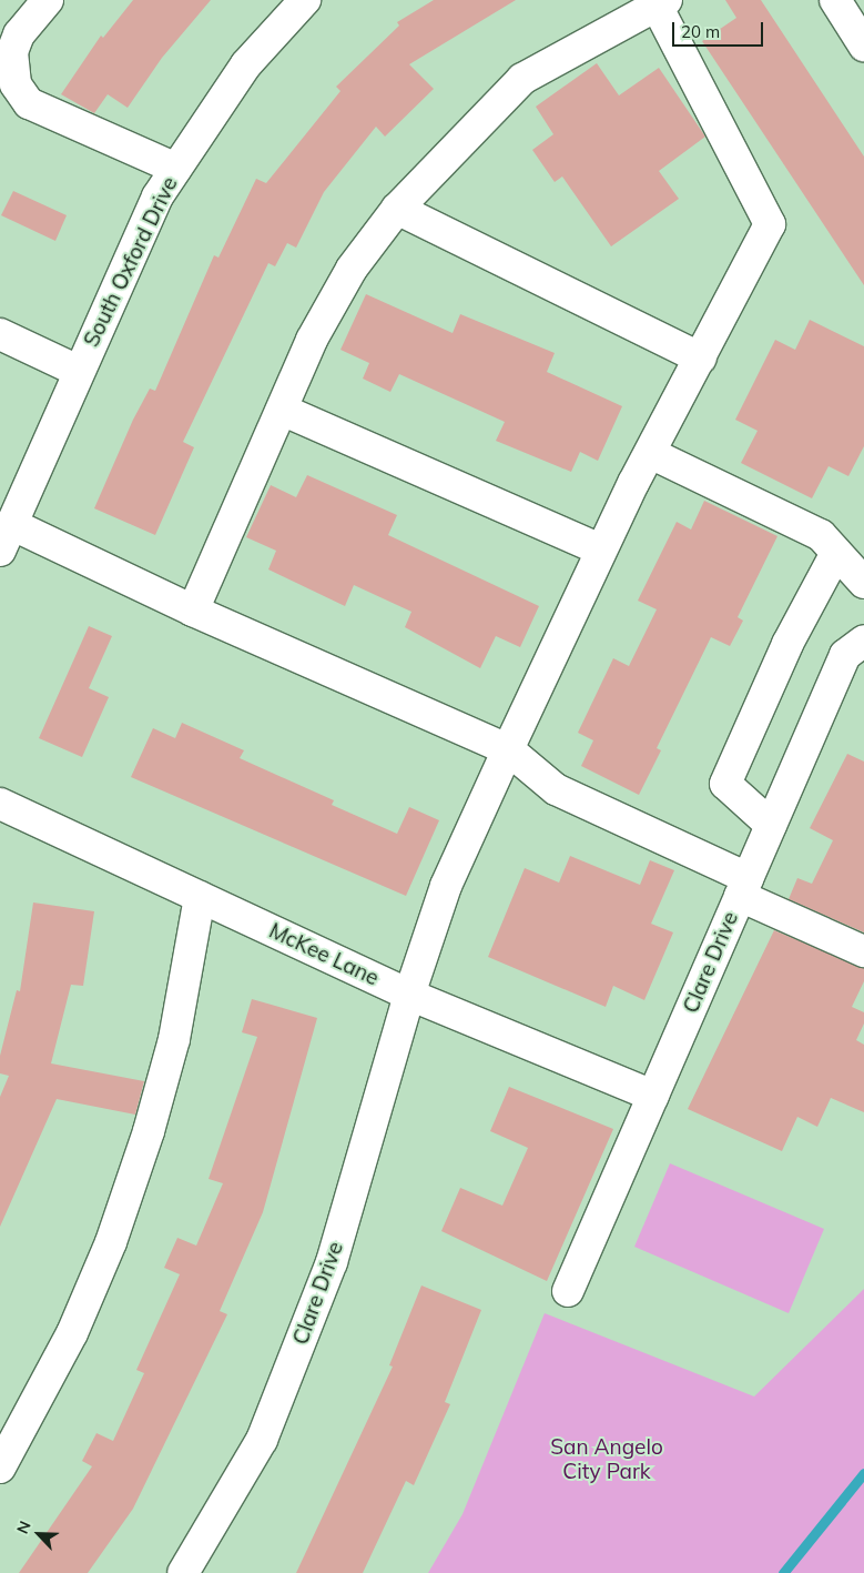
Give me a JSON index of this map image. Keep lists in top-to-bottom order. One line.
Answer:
{"streets":{"street":["South Oxford Drive","McKee Lane","Clare Drive"]},"crossings":[["McKee Lane","Clare Drive"]],"parks":["San Angelo City Park"],"scale_bar":"20 m","north":"top left"}
